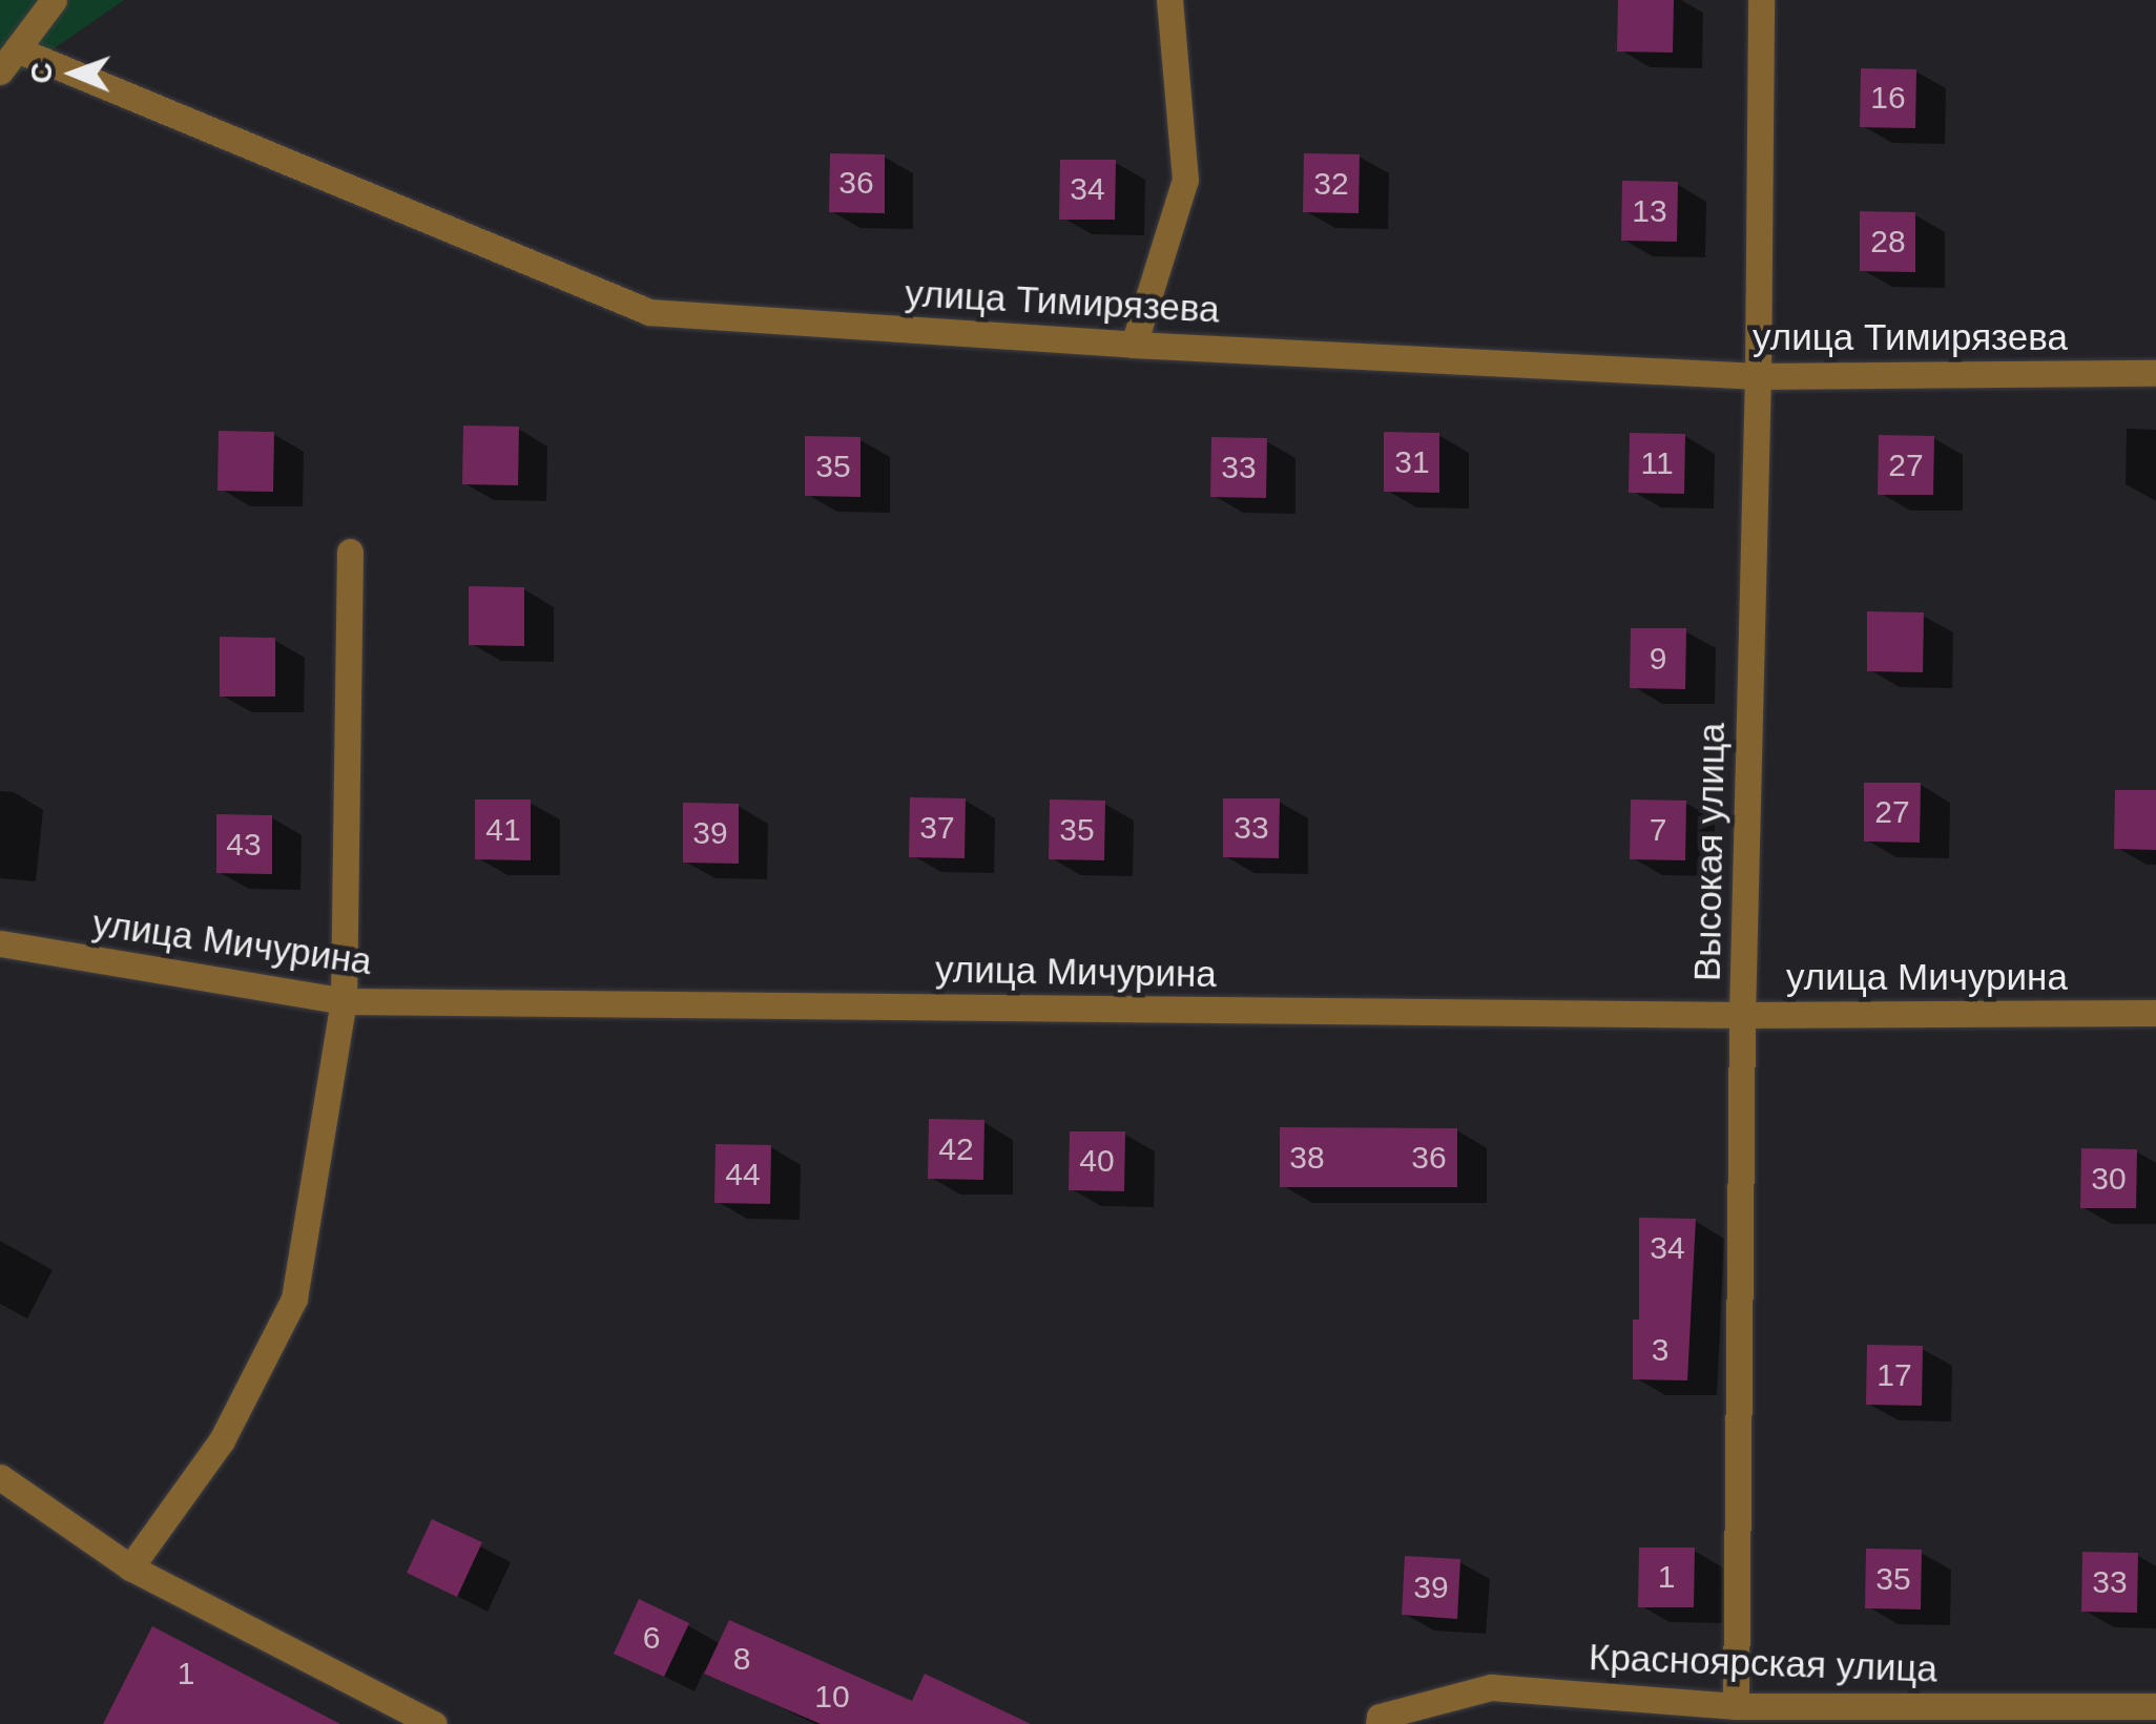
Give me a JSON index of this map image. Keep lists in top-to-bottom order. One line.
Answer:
{"streets":{"street":["улица Тимирязева","Высокая улица","улица Мичурина","Красноярская улица"]},"crossings":[["улица Тимирязева","Высокая улица"],["Высокая улица","улица Мичурина"],["Высокая улица","Красноярская улица"]],"house_numbers":["16","36","32","34","13","28","31","11","27","35","33","9","27","37","33","41","35","7","39","43","42","38","36","40","44","30","34","3","17","1","35","33","39","6","8","1","10"],"north":"left"}
